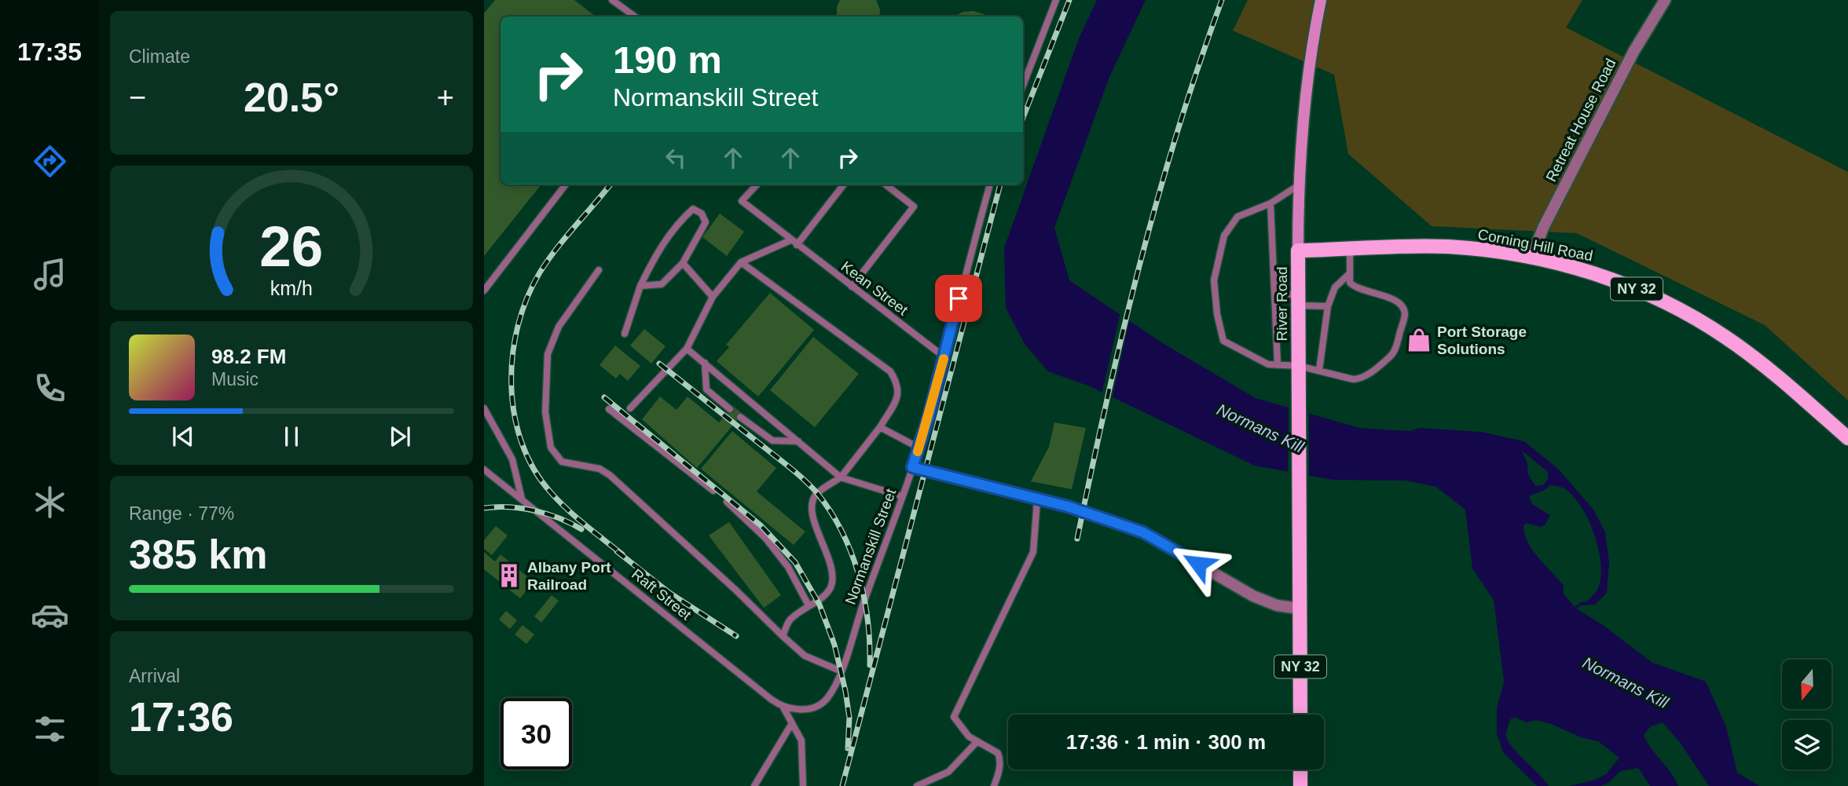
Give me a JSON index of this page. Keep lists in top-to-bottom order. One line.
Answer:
{"streets":{"main road":["Corning Hill Road","NY 32","River Road"],"street":["Retreat House Road"],"lane":["Kean Street","Normanskill Street","Raft Street"]},"crossings":[["Retreat House Road","Corning Hill Road"],["Corning Hill Road","River Road"],["Kean Street","Normanskill Street"],["NY 32","River Road"],["Normanskill Street","Raft Street"]],"water":["Normans Kill"],"places":{"shop":["Port Storage Solutions"],"building":["Albany Port Railroad"]},"north":"bottom","page":{"tabs":"17:35","tile":["Climate",["Range · 77%","385 km"],["Arrival","17:36"]],"turn":["190 m","Normanskill Street"],"heat":["−","20.5°","+"],"song":["98.2 FM","Music"],"limit":"30","trip":"17:36 · 1 min · 300 m","gauge":["26","km/h"]}}
